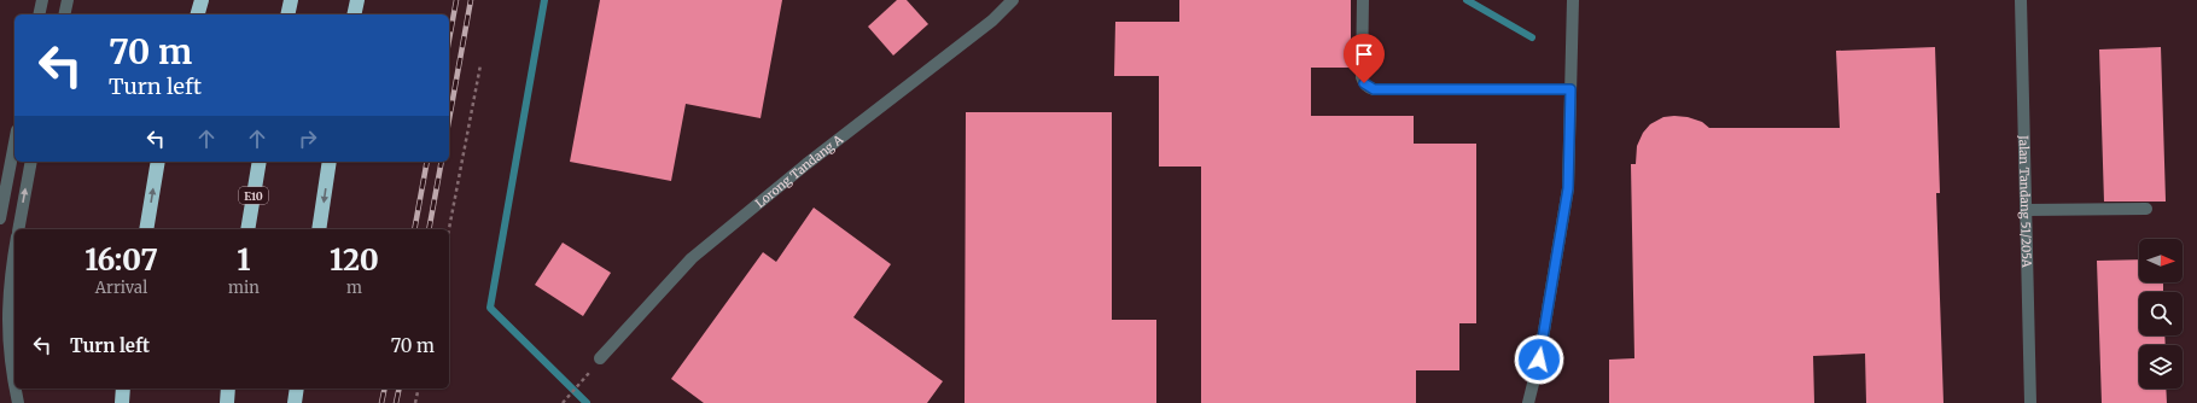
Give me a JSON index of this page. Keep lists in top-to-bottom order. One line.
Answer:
{"streets":{"highway":["E10"],"street":["Lorong Tandang A","Jalan Tandang 51/205A"]},"north":"right","page":{"turn":["70 m","Turn left"],"eta":["16:07","Arrival","1","min","120","m"],"list":[{"name":"Turn left","value":"70 m"}]}}
